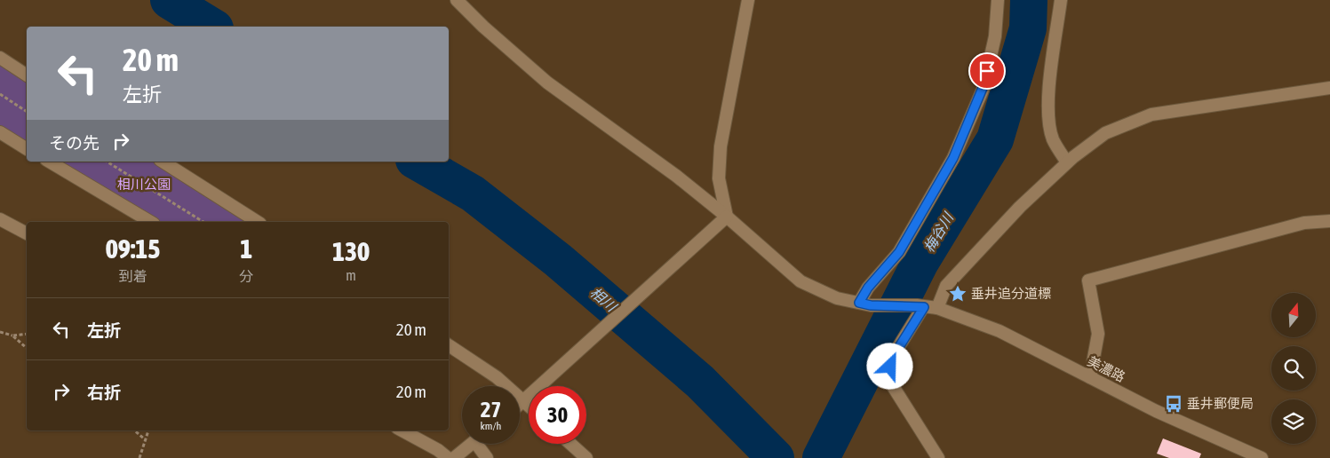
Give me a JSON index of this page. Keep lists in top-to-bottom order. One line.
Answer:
{"streets":{"street":["美濃路"]},"water":["梅谷川","相川"],"parks":["相川公園"],"places":{"place":["垂井追分道標"],"bus stop":["垂井郵便局"]},"north":"top","page":{"turn":["20 m","左折"],"then":"その先","eta":["09:15","到着","1","分","130","m"],"list":[{"name":"左折","value":"20 m"},{"name":"右折","value":"20 m"}],"speed":"27 km/h","limit":"30"}}
